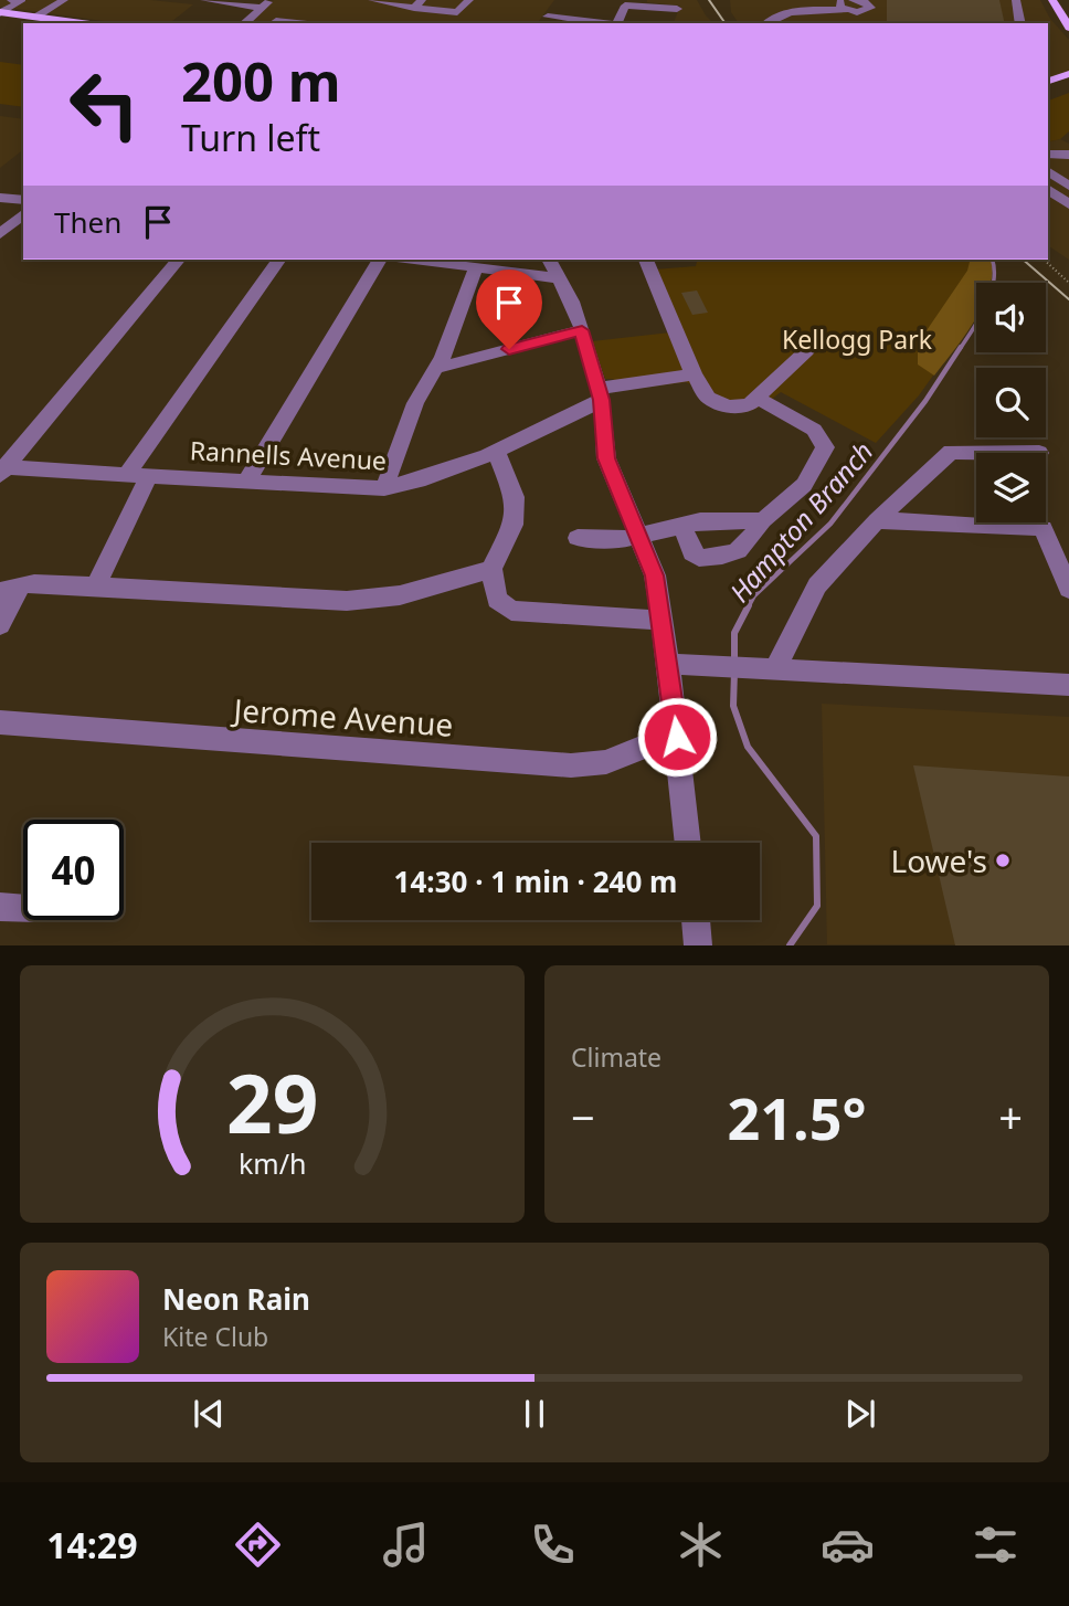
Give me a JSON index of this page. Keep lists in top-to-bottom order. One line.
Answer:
{"streets":{"street":["Rannells Avenue","Jerome Avenue"]},"water":["Hampton Branch"],"parks":["Kellogg Park"],"places":["Lowe's"],"page":{"turn":["200 m","Turn left"],"then":"Then","limit":"40","trip":"14:30 · 1 min · 240 m","tile":"Climate","heat":["−","21.5°","+"],"song":["Neon Rain","Kite Club"],"tabs":"14:29","gauge":["29","km/h"]}}
